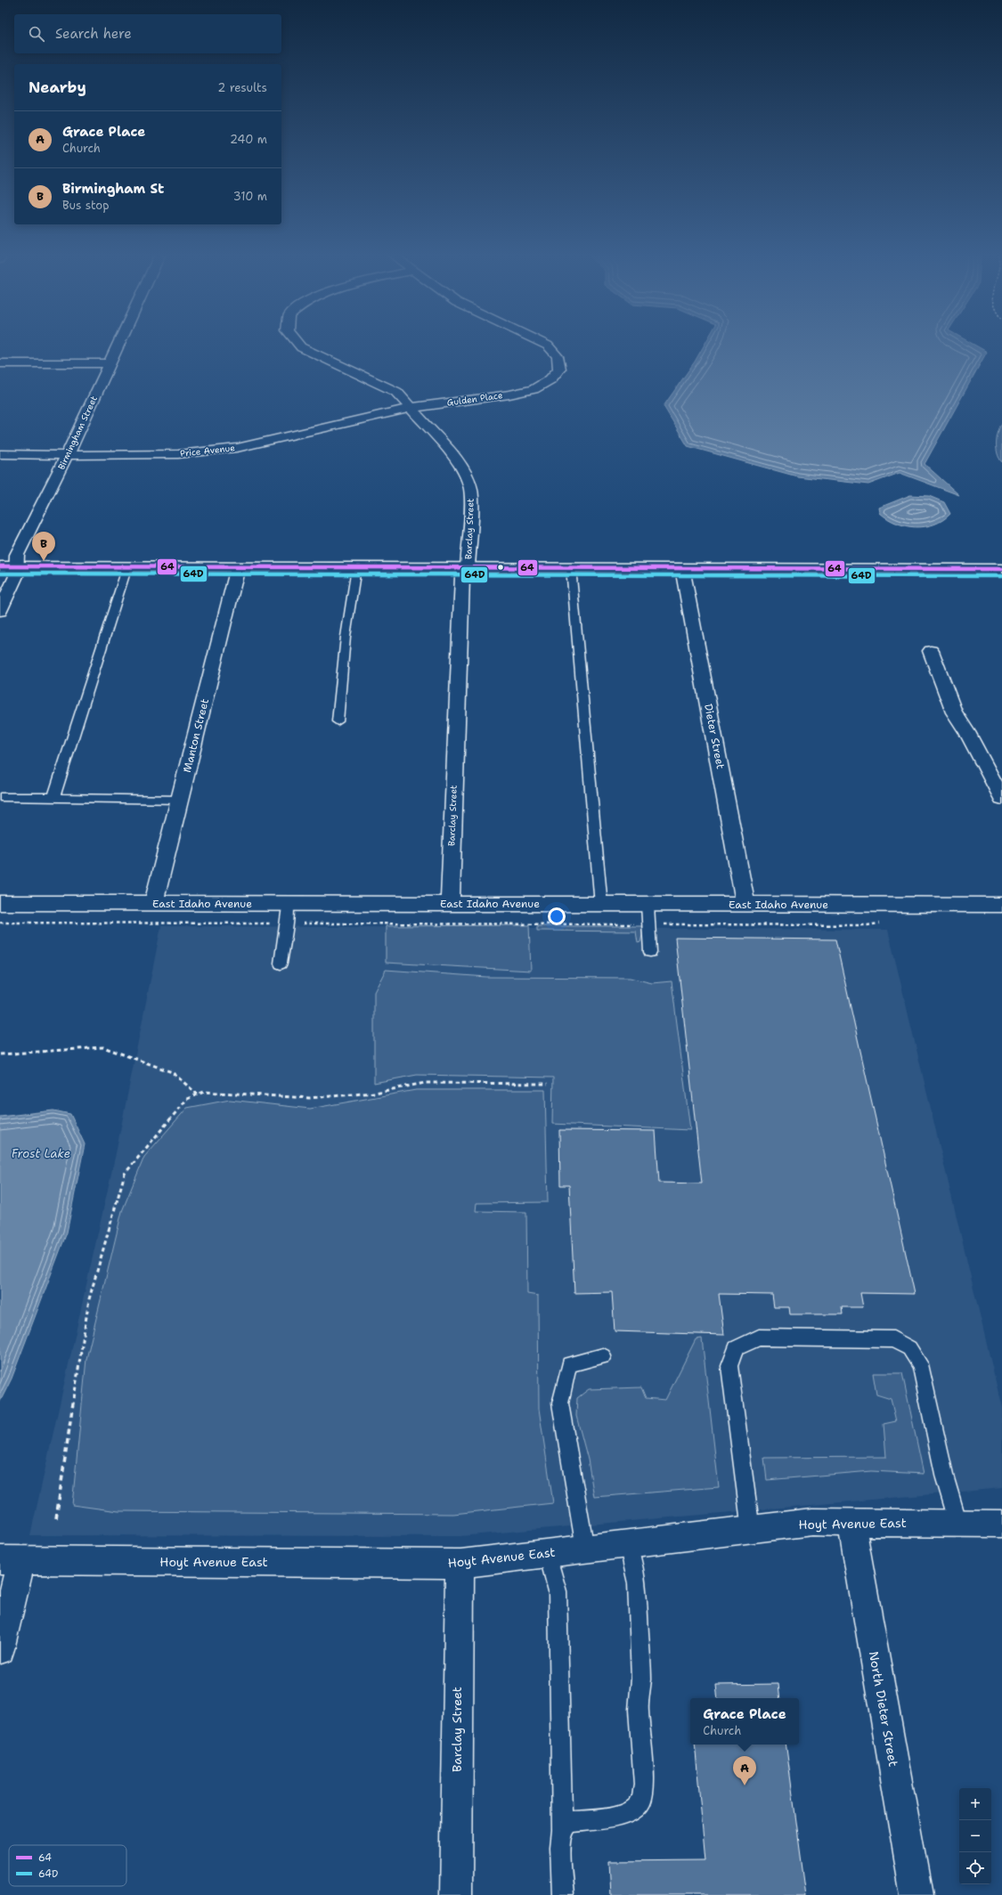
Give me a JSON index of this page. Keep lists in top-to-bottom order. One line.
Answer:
{"streets":{"street":["Gulden Place","Birmingham Street","Price Avenue","Barclay Street","Manton Street","Dieter Street","East Idaho Avenue","Hoyt Avenue East","North Dieter Street"]},"crossings":[["Gulden Place","Price Avenue"],["Gulden Place","Barclay Street"],["Birmingham Street","Price Avenue"],["Price Avenue","Barclay Street"],["Barclay Street","East Idaho Avenue"],["Barclay Street","Hoyt Avenue East"],["Manton Street","East Idaho Avenue"],["Dieter Street","East Idaho Avenue"],["Hoyt Avenue East","North Dieter Street"]],"water":["Frost Lake"],"lines":["transit line 64","transit line 64D"],"legend":["64","64D"],"page":{"search":"Search here","heading":["Nearby","2 results"],"list":[{"mark":"A","name":"Grace Place","note":"Church","value":"240 m"},{"mark":"B","name":"Birmingham St","note":"Bus stop","value":"310 m"}],"pins":["B","A"],"popup":["Grace Place","Church"],"map_buttons":["+","−"]}}
